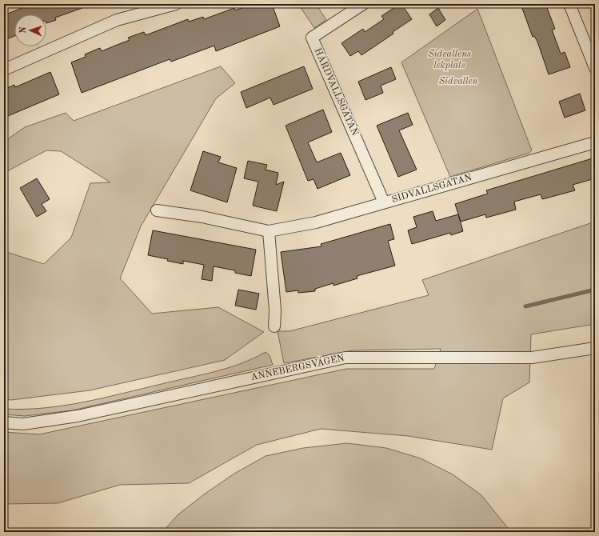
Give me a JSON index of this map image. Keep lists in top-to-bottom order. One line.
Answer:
{"streets":{"street":["HÅRDVALLSGATAN","SIDVALLSGATAN","ANNEBERGSVÄGEN"]},"crossings":[["HÅRDVALLSGATAN","SIDVALLSGATAN"]],"parks":["Sidvallens lekplats","Sidvallen"],"north":"left"}
